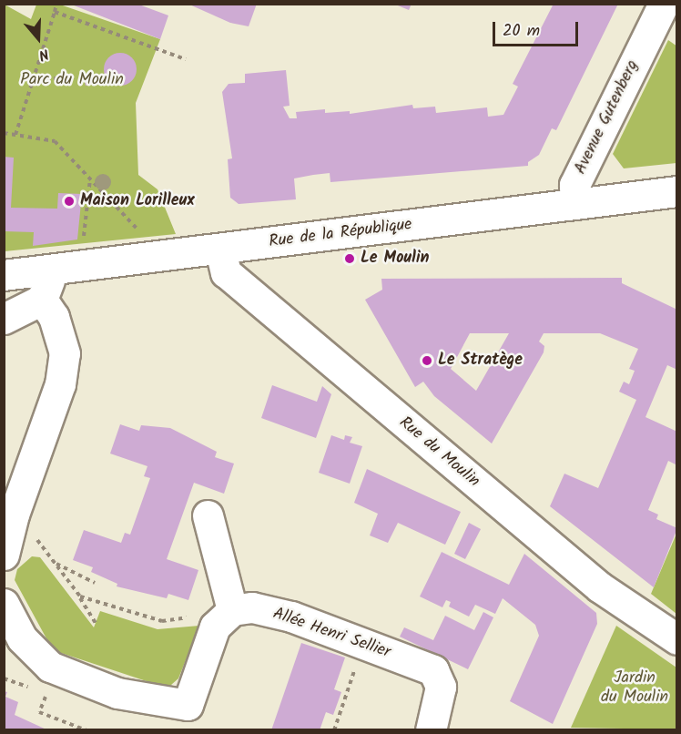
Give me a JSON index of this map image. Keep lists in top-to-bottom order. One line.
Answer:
{"streets":{"street":["Avenue Gutenberg","Rue de la République","Rue du Moulin","Allée Henri Sellier"]},"crossings":[["Avenue Gutenberg","Rue de la République"],["Rue de la République","Rue du Moulin"]],"parks":["Parc du Moulin","Jardin du Moulin"],"places":["Maison Lorilleux","Le Moulin","Le Stratège"],"scale_bar":"20 m","north":"bottom"}
